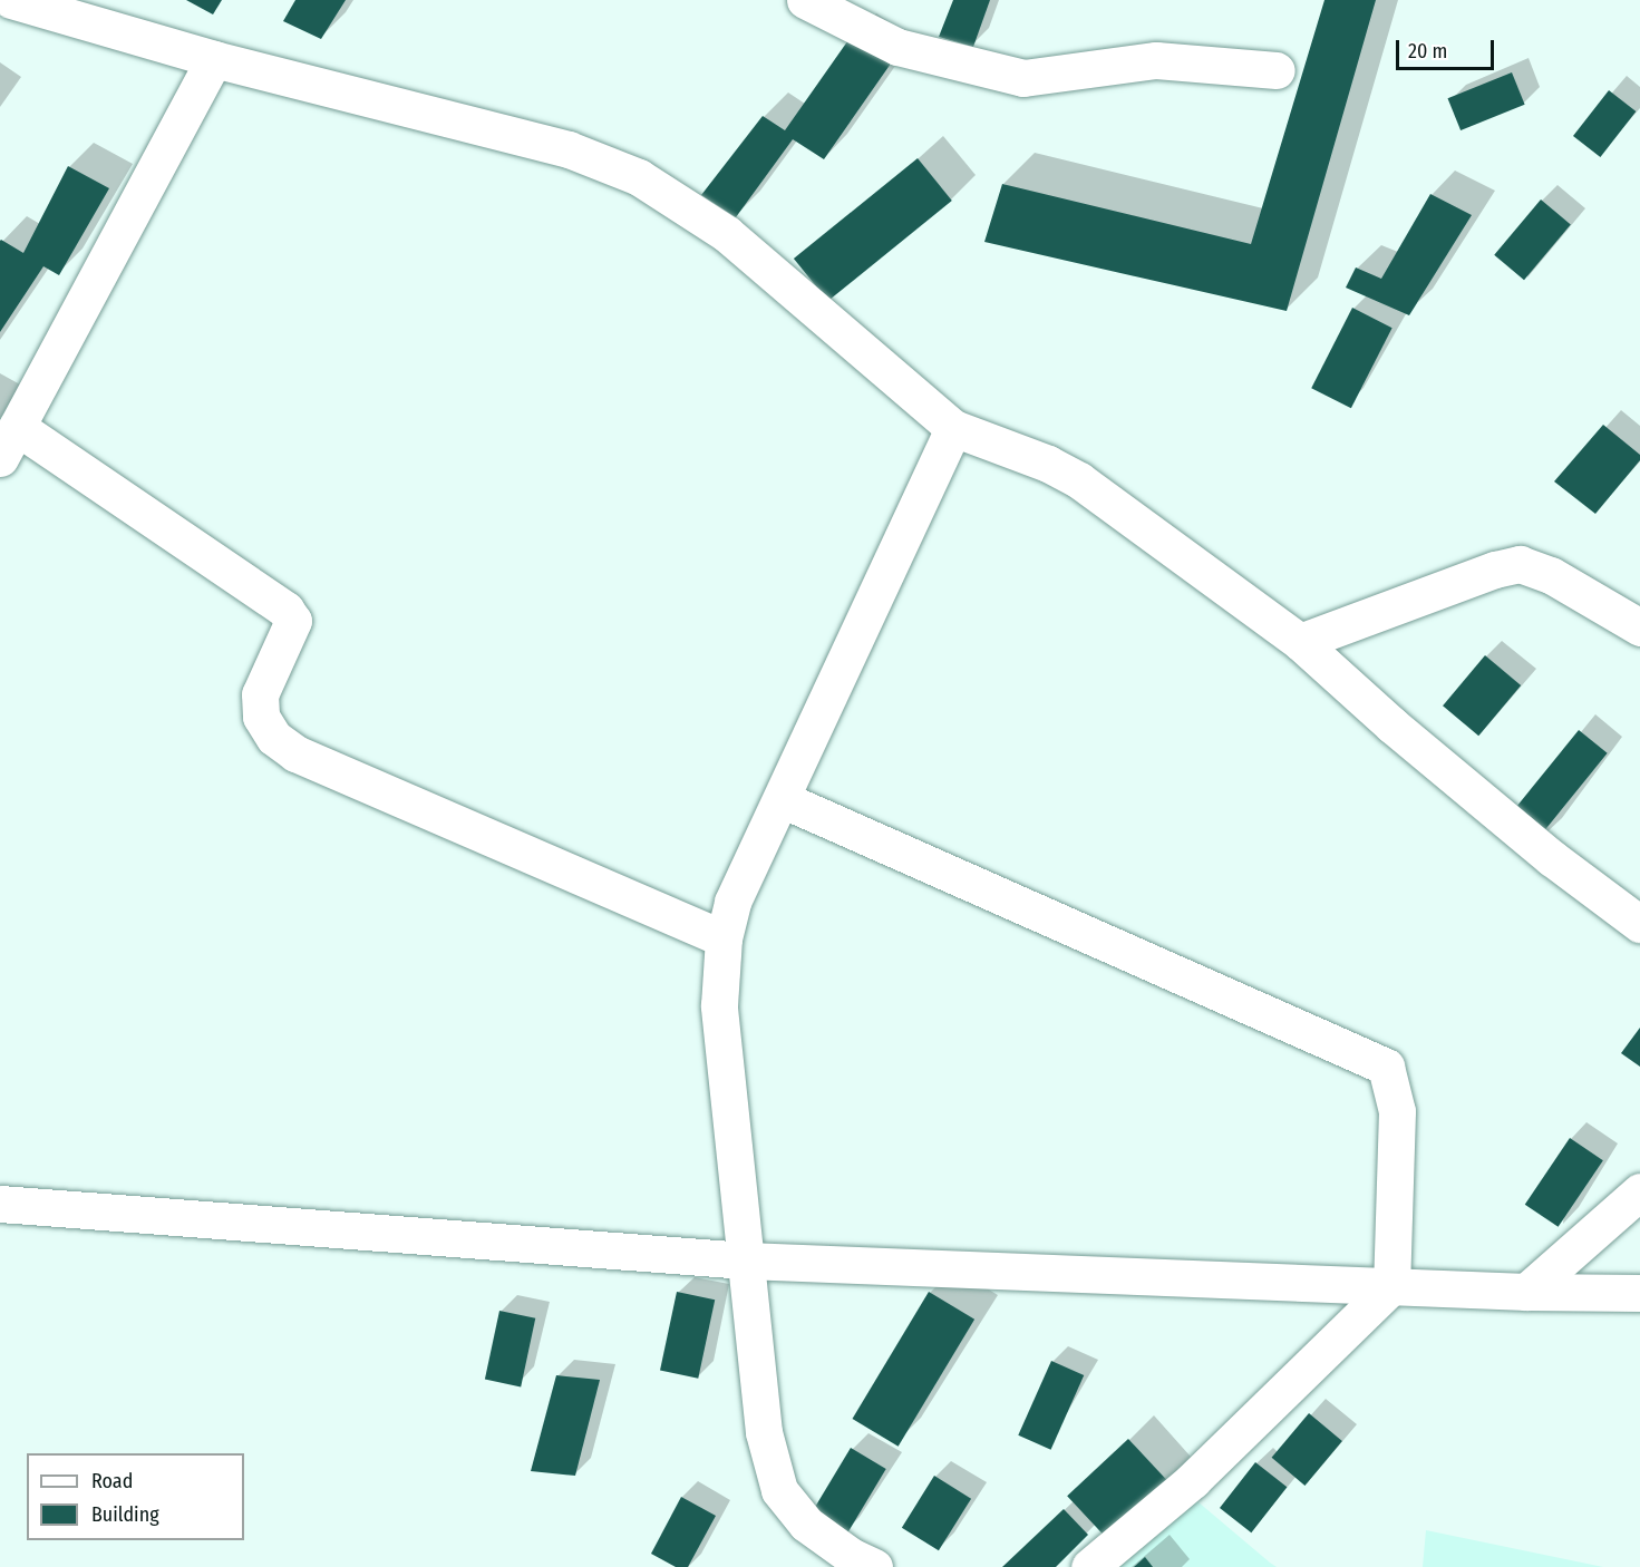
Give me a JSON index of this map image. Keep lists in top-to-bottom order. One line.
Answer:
{"legend":["Road","Building"],"scale_bar":"20 m"}
